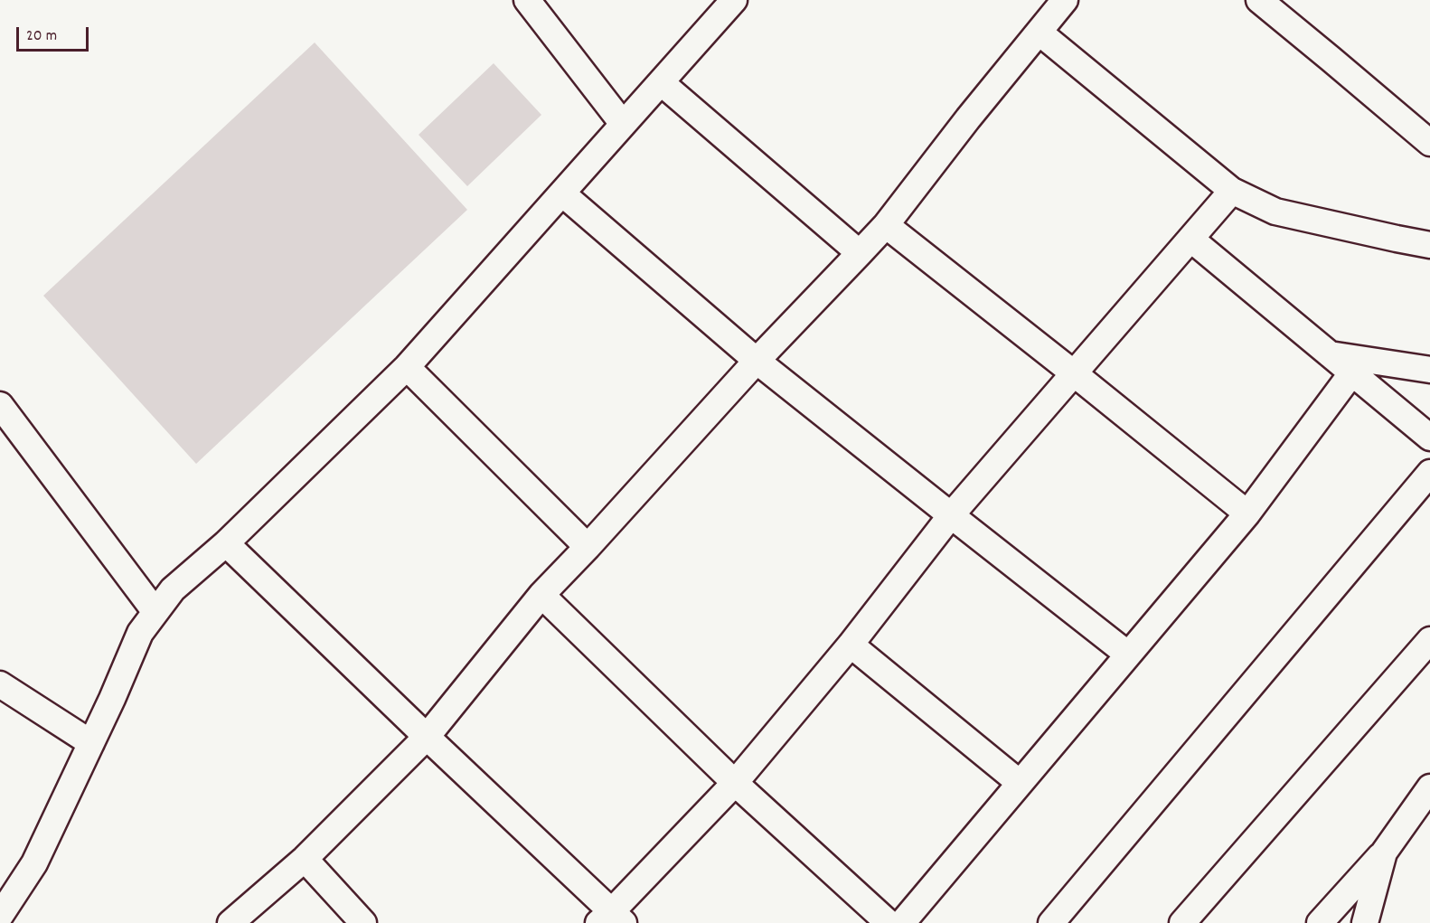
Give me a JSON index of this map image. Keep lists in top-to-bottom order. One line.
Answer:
{"scale_bar":"20 m"}
